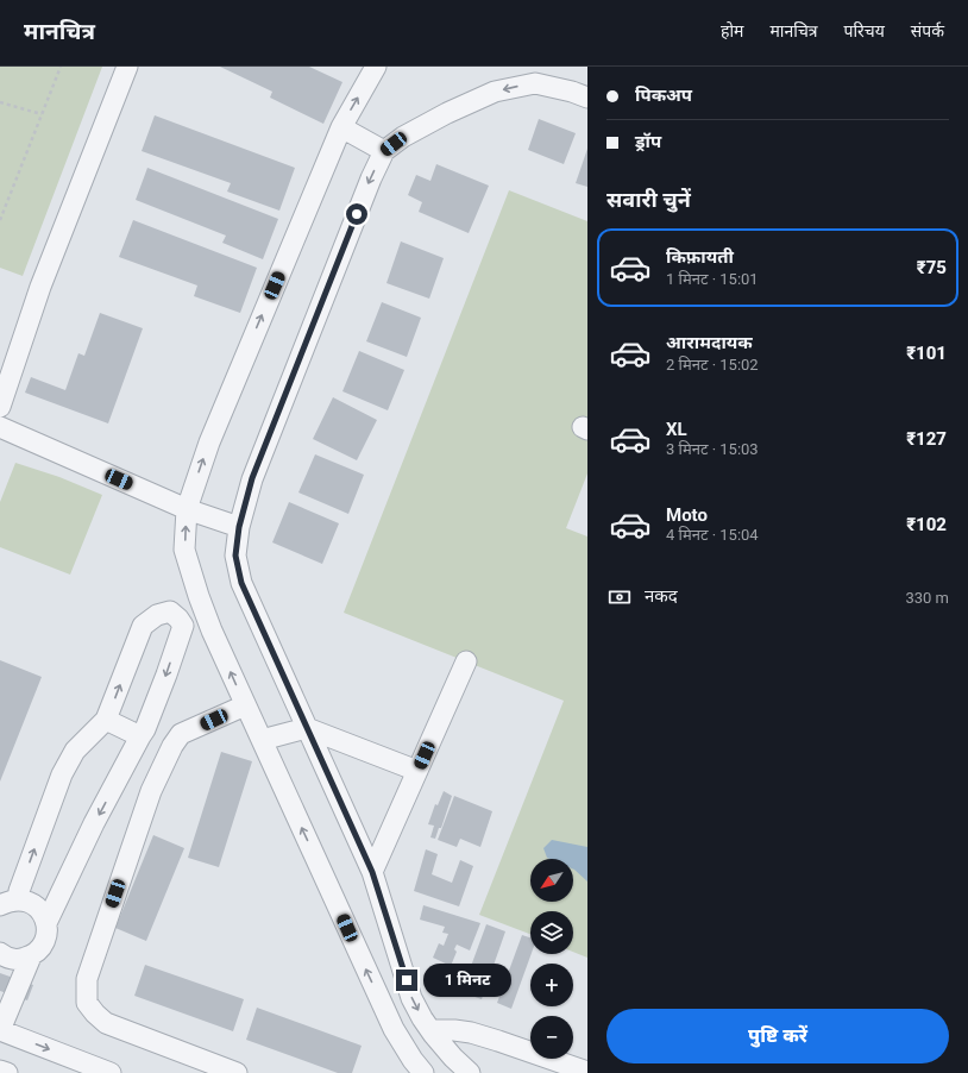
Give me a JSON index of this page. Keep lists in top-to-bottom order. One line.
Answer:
{"north":"bottom left","page":{"header":"मानचित्र","nav":["होम","मानचित्र","परिचय","संपर्क"],"banner":["पिकअप","ड्रॉप"],"heading":"सवारी चुनें","list":[{"name":"किफ़ायती","note":"1 मिनट · 15:01","value":"₹75"},{"name":"आरामदायक","note":"2 मिनट · 15:02","value":"₹101"},{"name":"XL","note":"3 मिनट · 15:03","value":"₹127"},{"name":"Moto","note":"4 मिनट · 15:04","value":"₹102"}],"pay":["नकद","330 m"],"map_buttons":["+","−"],"bubble":"1 मिनट","buttons":"पुष्टि करें"}}
